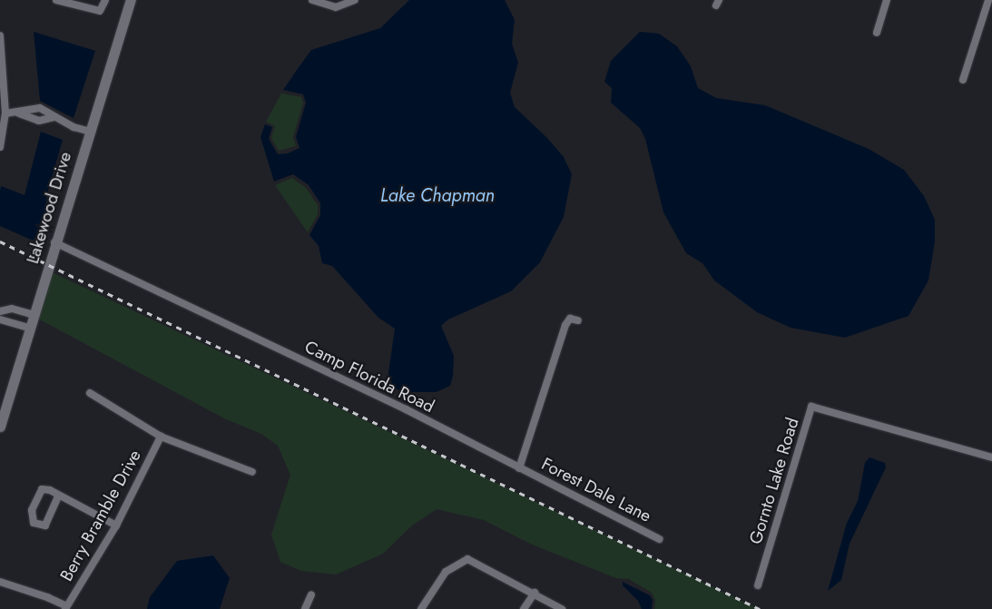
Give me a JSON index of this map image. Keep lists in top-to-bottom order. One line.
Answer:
{"streets":{"street":["Lakewood Drive","Camp Florida Road","Gornto Lake Road","Forest Dale Lane","Berry Bramble Drive"]},"crossings":[["Lakewood Drive","Camp Florida Road"],["Camp Florida Road","Forest Dale Lane"]],"water":["Lake Chapman"]}
